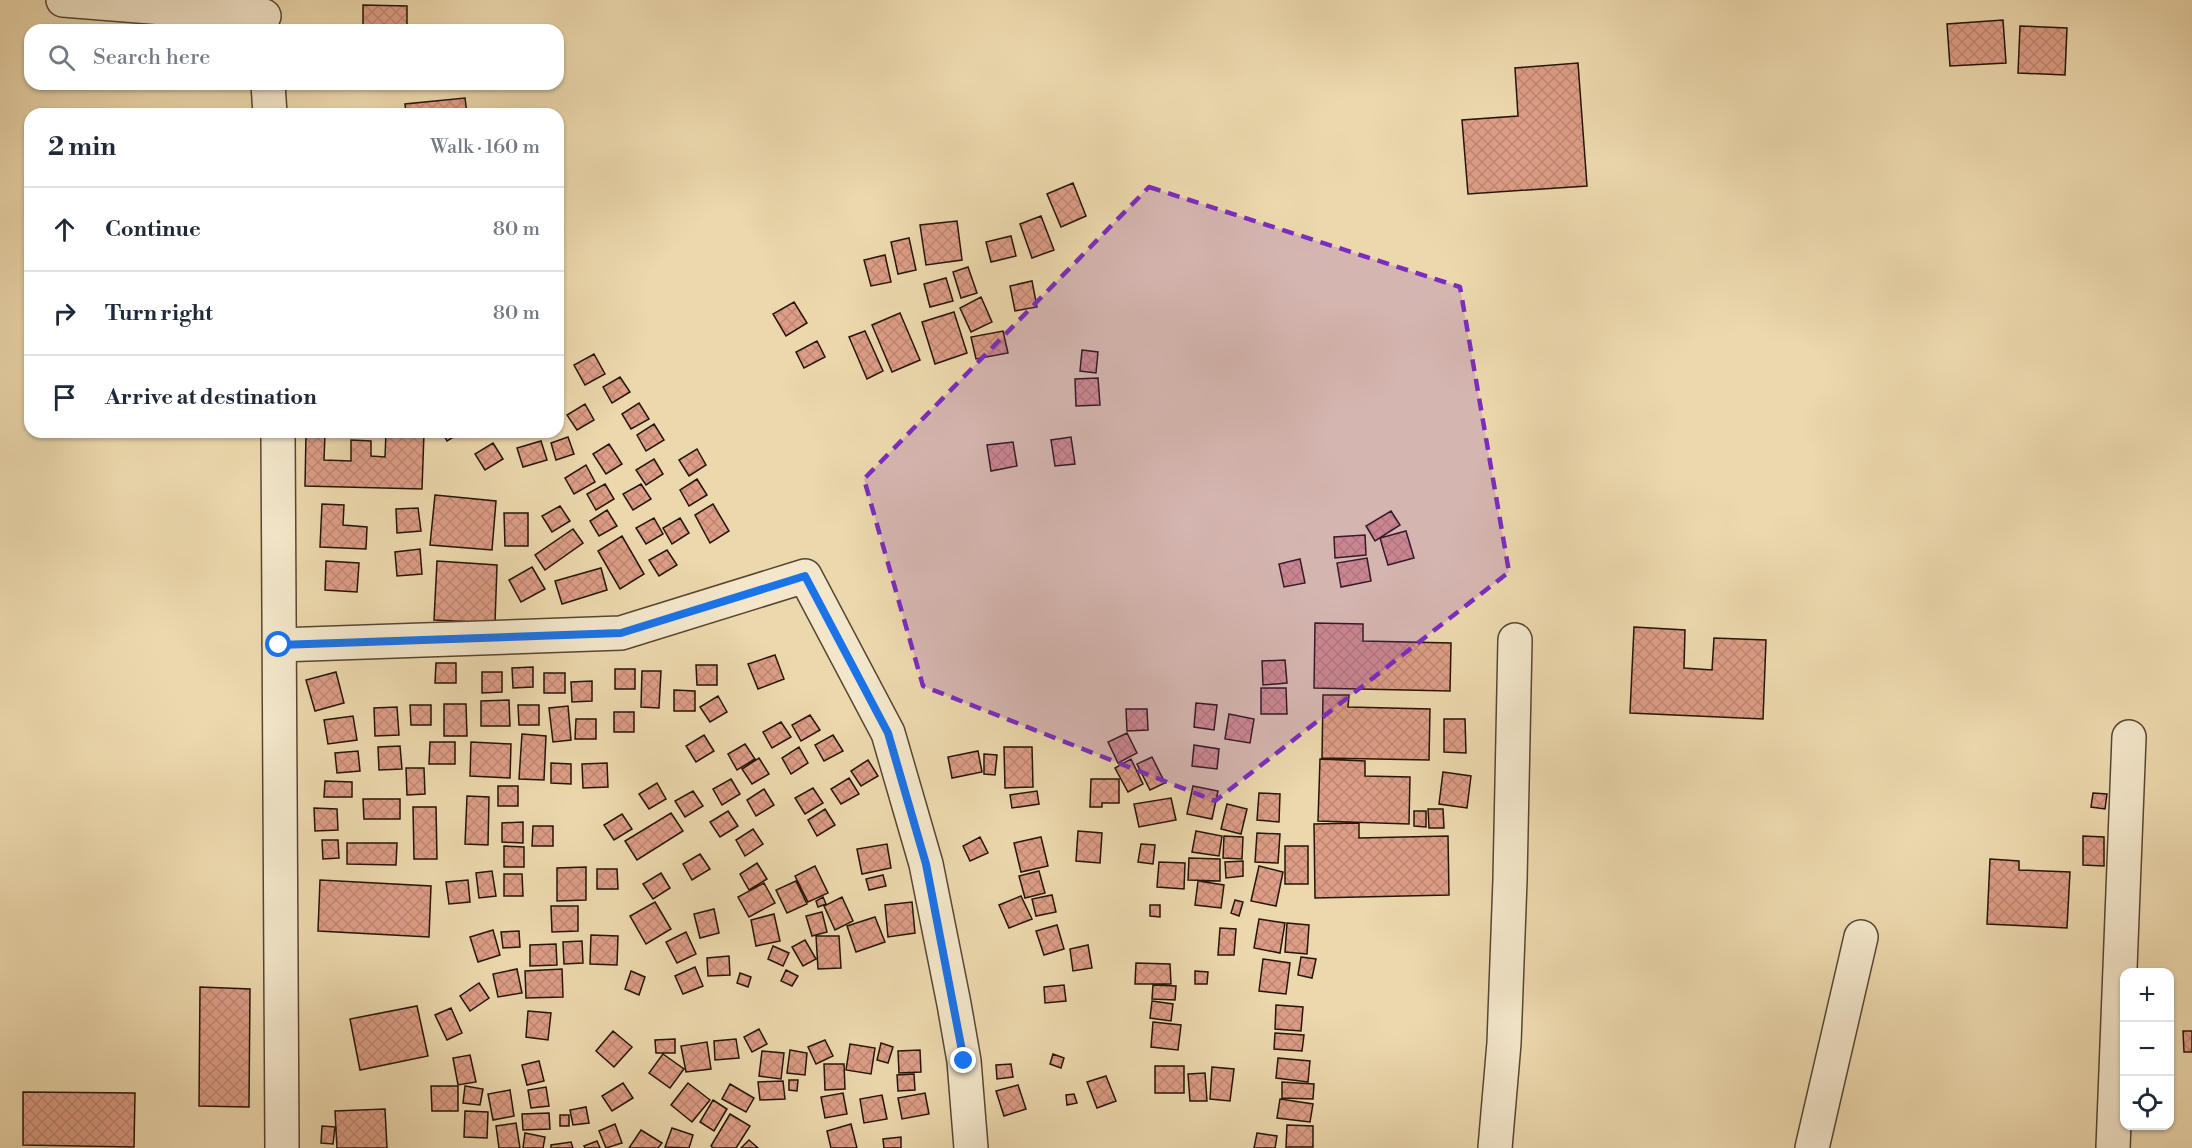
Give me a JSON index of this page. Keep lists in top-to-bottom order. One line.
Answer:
{"page":{"search":"Search here","heading":["2 min","Walk · 160 m"],"list":[["Continue","80 m"],["Turn right","80 m"],"Arrive at destination"],"map_buttons":["+","−"]}}
